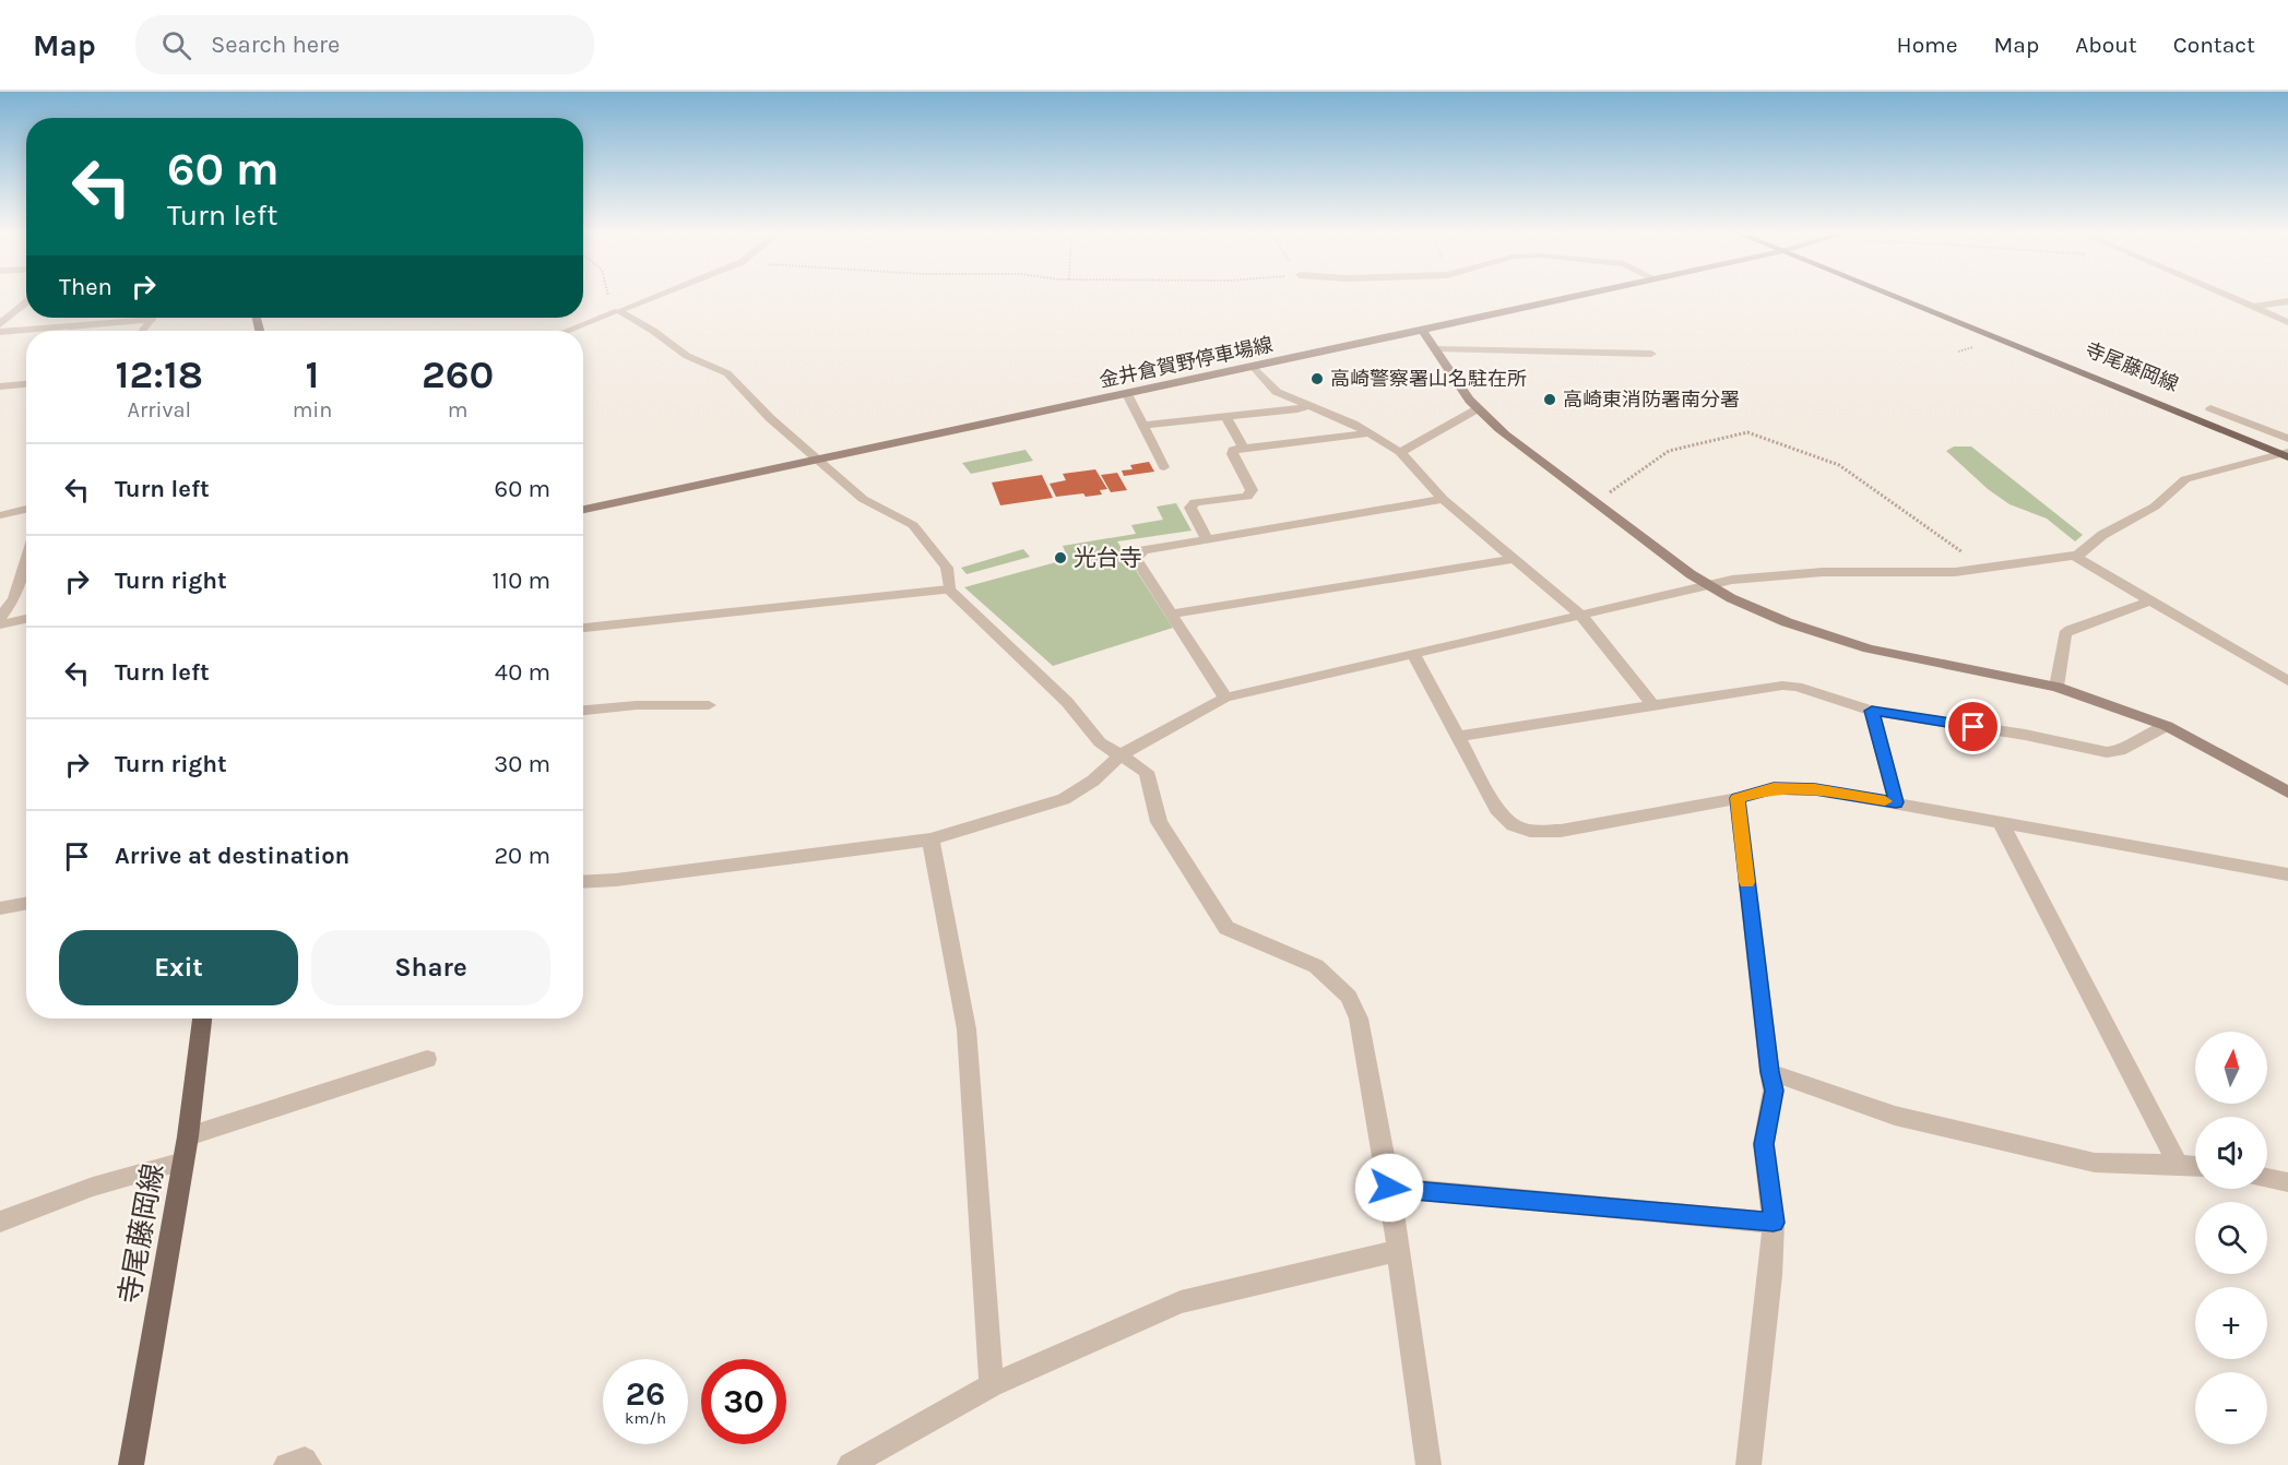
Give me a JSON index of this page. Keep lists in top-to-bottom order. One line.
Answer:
{"streets":{"main road":["金井倉賀野停車場線","寺尾藤岡線"]},"places":["高崎警察署山名駐在所","高崎東消防署南分署","光台寺"],"north":"top","page":{"header":"Map","search":"Search here","nav":["Home","Map","About","Contact"],"turn":["60 m","Turn left"],"then":"Then","eta":["12:18","Arrival","1","min","260","m"],"list":[{"name":"Turn left","value":"60 m"},{"name":"Turn right","value":"110 m"},{"name":"Turn left","value":"40 m"},{"name":"Turn right","value":"30 m"},{"name":"Arrive at destination","value":"20 m"}],"buttons":["Exit","Share"],"map_buttons":["+","−"],"speed":"26 km/h","limit":"30"}}
